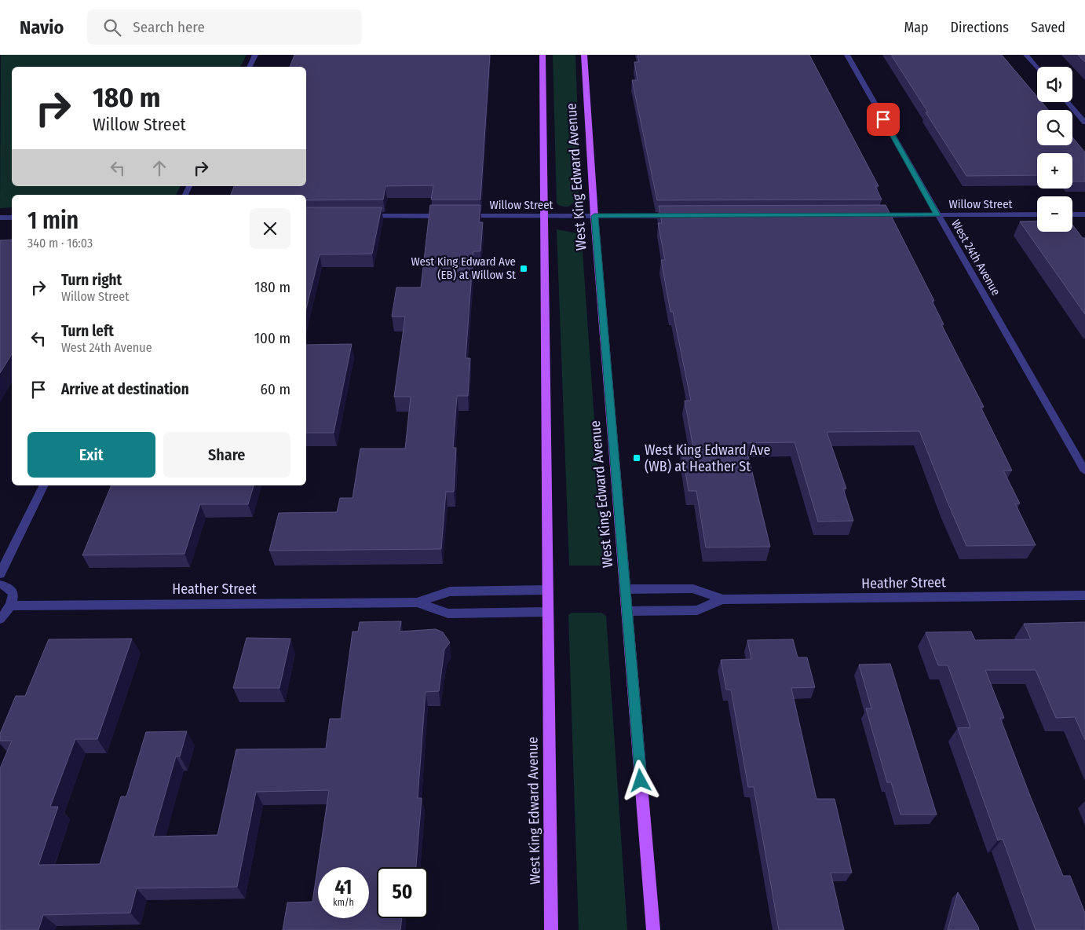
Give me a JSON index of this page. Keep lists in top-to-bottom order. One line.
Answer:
{"streets":{"main road":["West King Edward Avenue"],"street":["Willow Street","West 24th Avenue","Heather Street"]},"crossings":[["West King Edward Avenue","Willow Street"],["West King Edward Avenue","Heather Street"],["Willow Street","West 24th Avenue"]],"places":{"transit":["West King Edward Ave (EB) at Willow St","West King Edward Ave (WB) at Heather St"]},"page":{"header":"Navio","search":"Search here","nav":["Map","Directions","Saved"],"map_buttons":["+","−"],"turn":["180 m","Willow Street"],"heading":["1 min","340 m · 16:03"],"list":[{"name":"Turn right","note":"Willow Street","value":"180 m"},{"name":"Turn left","note":"West 24th Avenue","value":"100 m"},{"name":"Arrive at destination","value":"60 m"}],"buttons":["Exit","Share"],"speed":"41 km/h","limit":"50"}}
